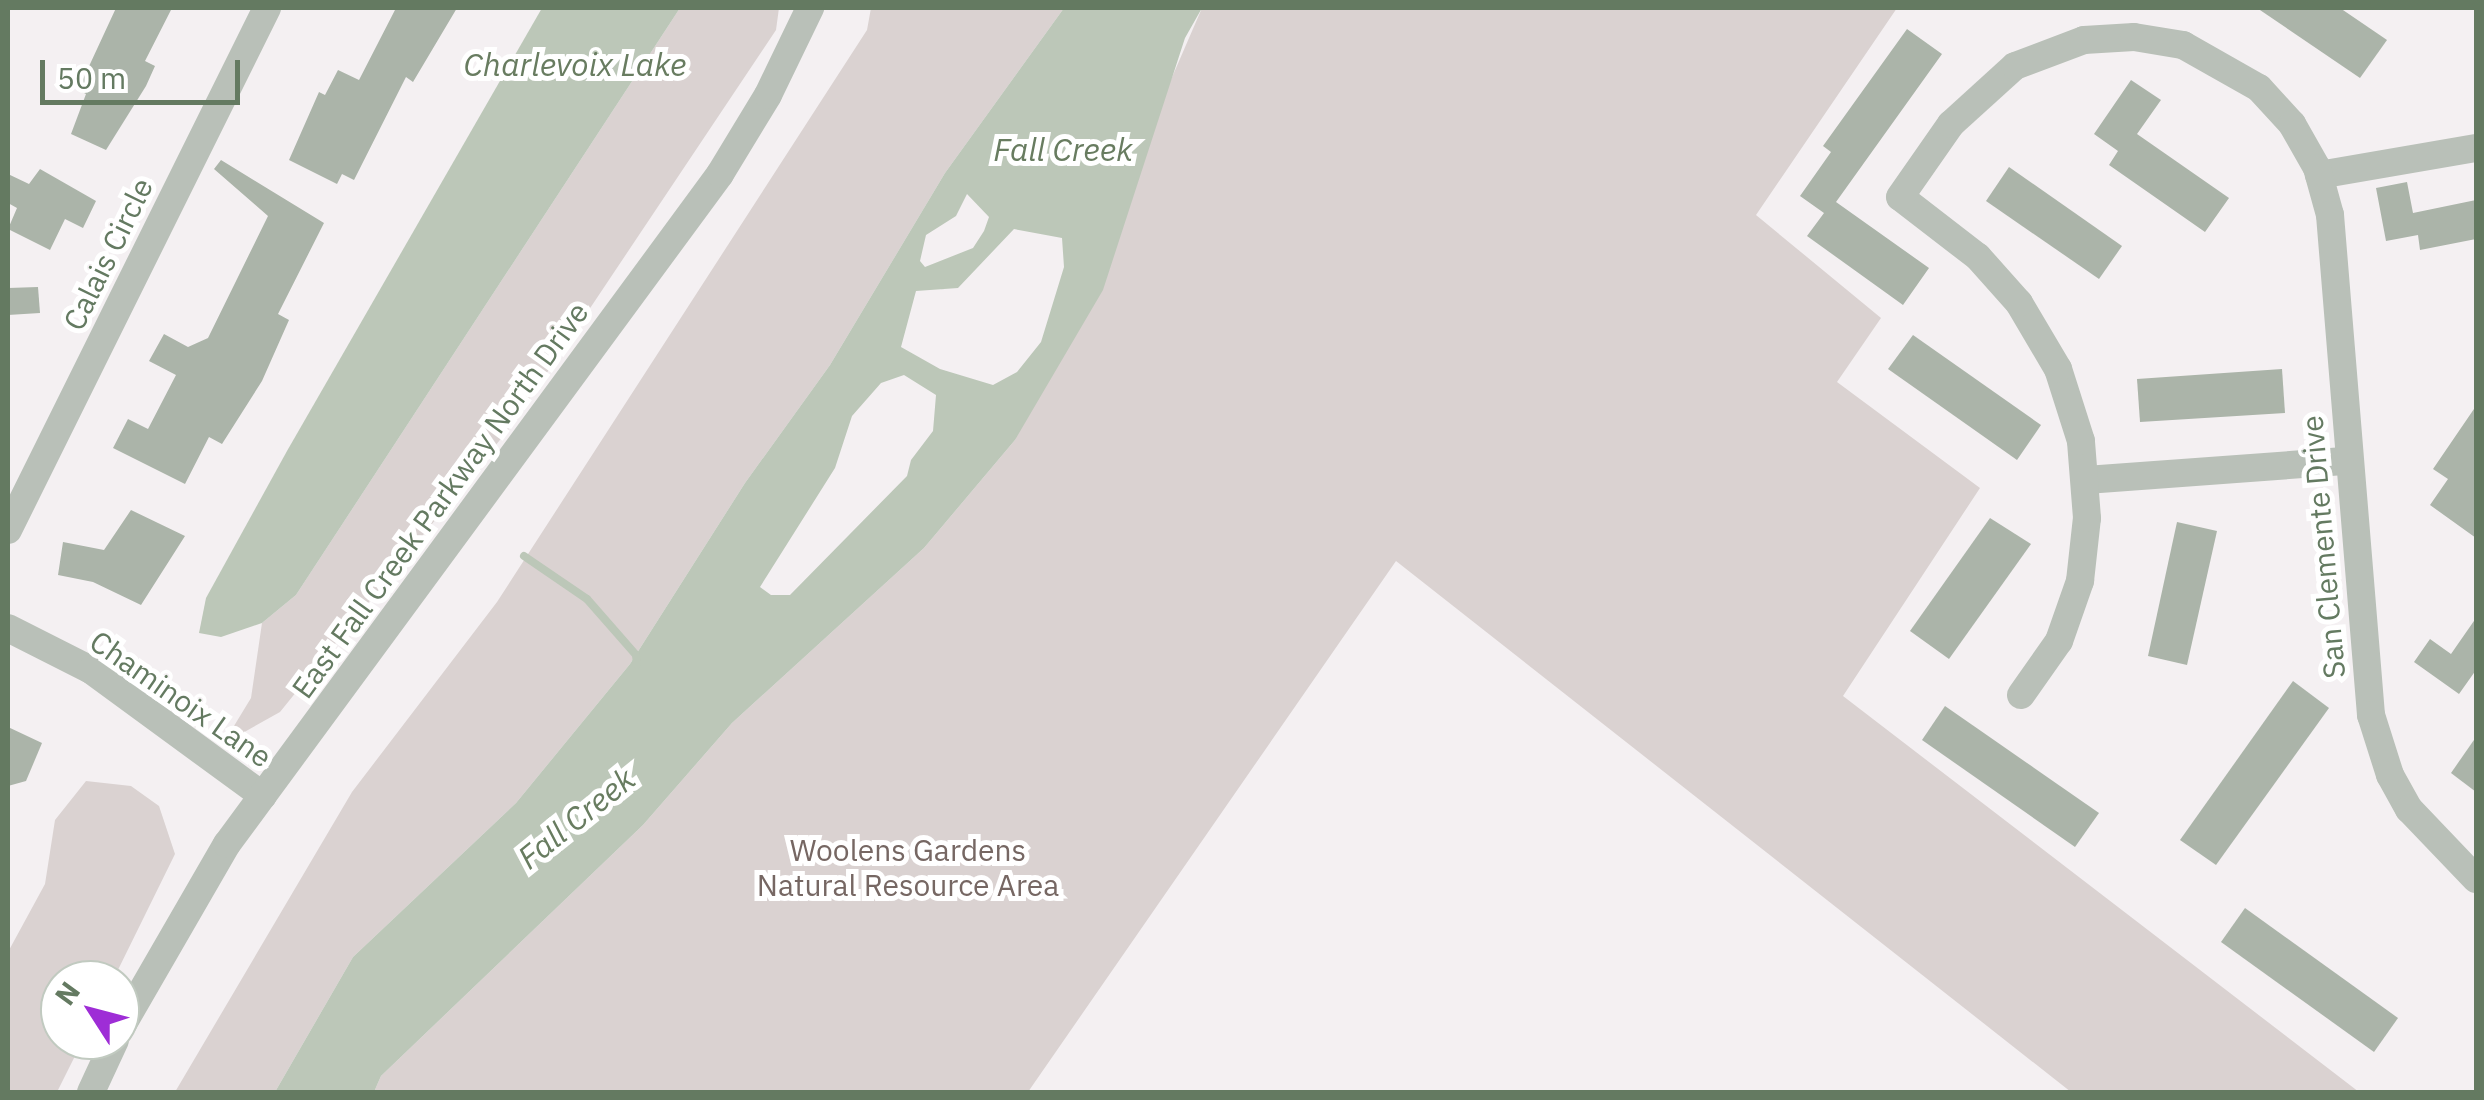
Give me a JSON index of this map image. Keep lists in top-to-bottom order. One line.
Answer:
{"streets":{"street":["Calais Circle","East Fall Creek Parkway North Drive","San Clemente Drive","Chaminoix Lane"]},"crossings":[["East Fall Creek Parkway North Drive","Chaminoix Lane"]],"water":["Charlevoix Lake","Fall Creek"],"parks":["Woolens Gardens Natural Resource Area"],"scale_bar":"50 m","north":"top left"}
